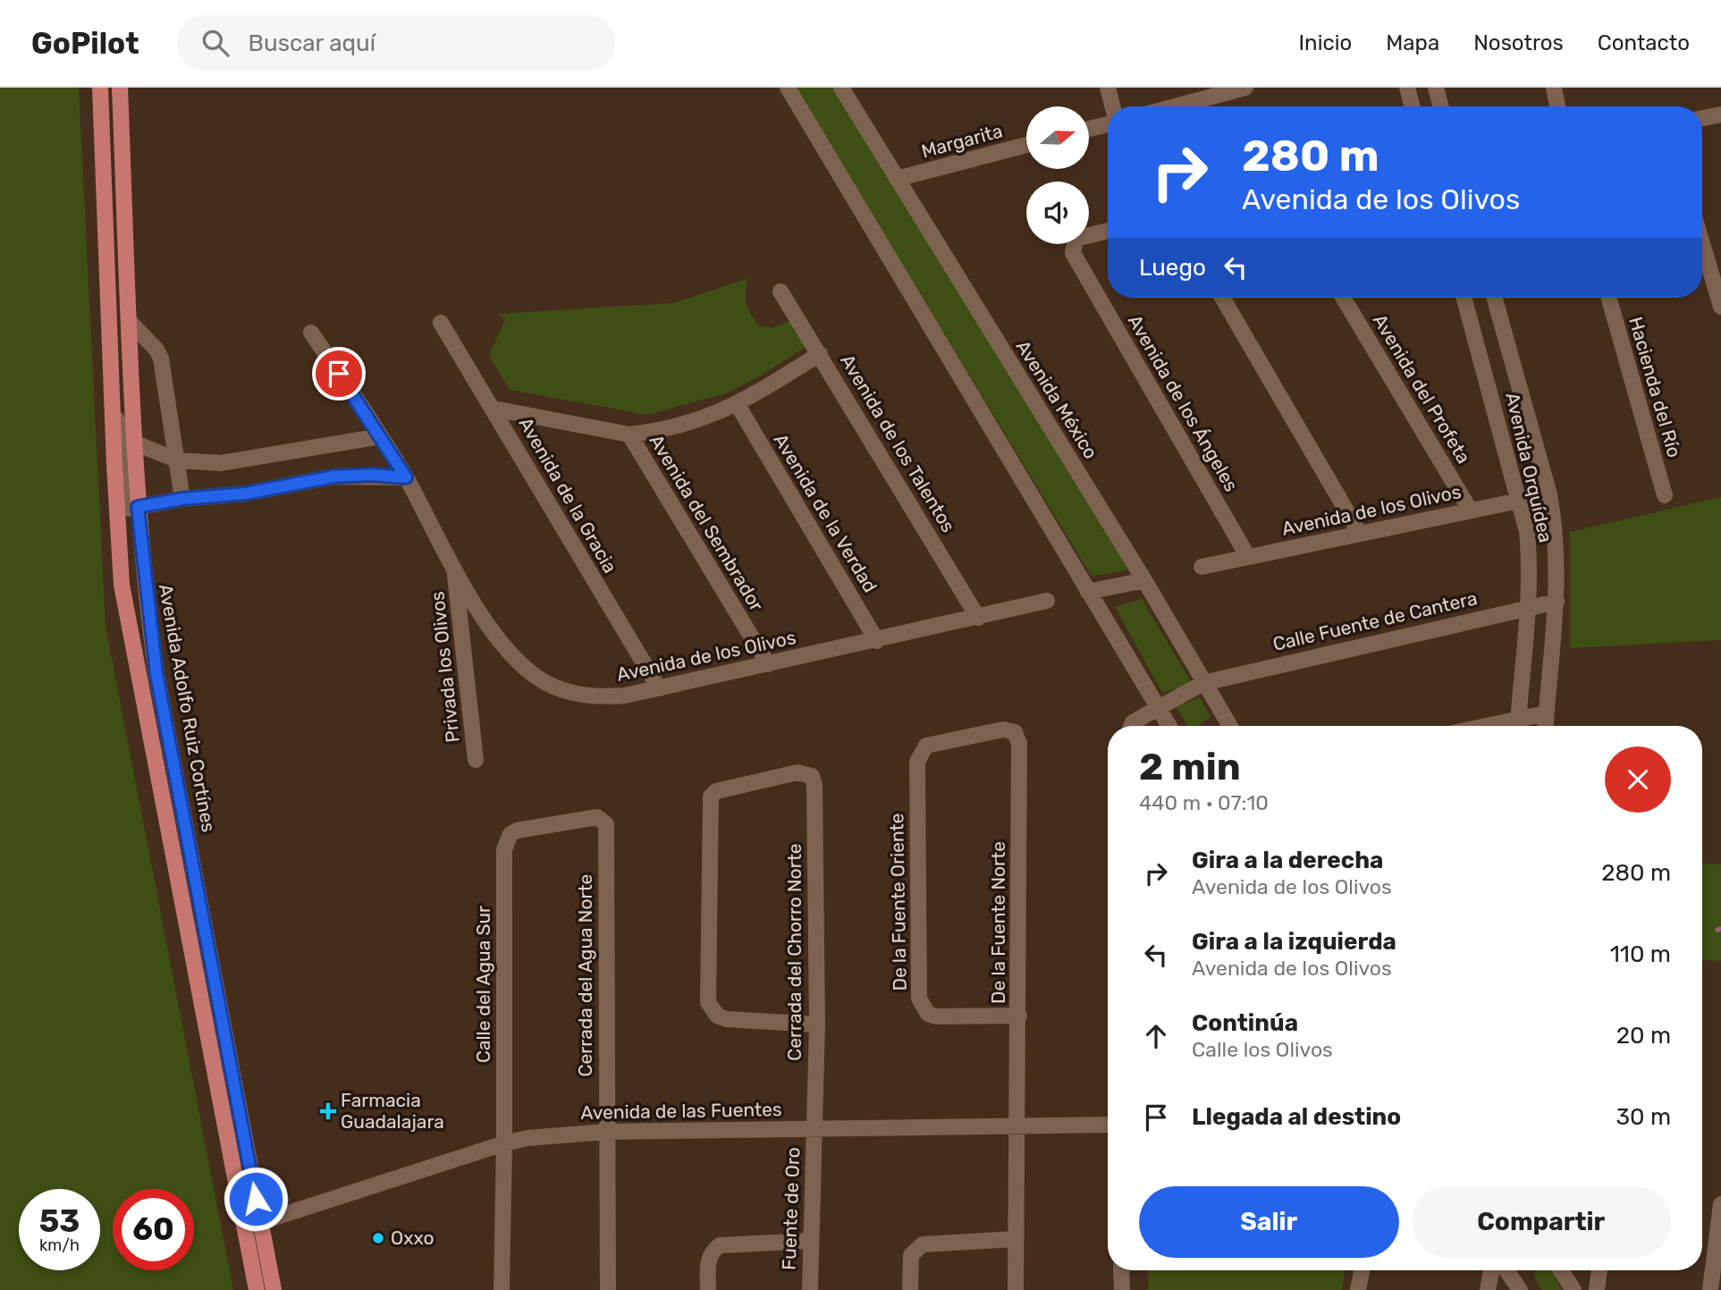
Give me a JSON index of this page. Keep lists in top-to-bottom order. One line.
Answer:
{"streets":{"main road":["Avenida Adolfo Ruiz Cortínes"],"street":["Margarita","Hacienda del Río","Avenida del Profeta","Avenida México","Avenida de los Ángeles","Avenida de los Talentos","Avenida Orquídea","Avenida de la Gracia","Avenida de los Olivos","Avenida de la Verdad","Avenida del Sembrador","Calle Fuente de Cantera","Privada los Olivos","De la Fuente Oriente","De la Fuente Norte","Cerrada del Chorro Norte","Cerrada del Agua Norte","Calle del Agua Sur","Avenida de las Fuentes","Fuente de Oro"]},"crossings":[["Margarita","Avenida México"],["Avenida del Profeta","Avenida de los Olivos"],["Avenida México","Calle Fuente de Cantera"],["Avenida de los Ángeles","Avenida de los Olivos"],["Avenida de los Talentos","Avenida de los Olivos"],["Avenida Orquídea","Avenida de los Olivos"],["Avenida Orquídea","Calle Fuente de Cantera"],["Avenida de la Gracia","Avenida de los Olivos"],["Avenida de los Olivos","Avenida de la Verdad"],["Avenida de los Olivos","Avenida del Sembrador"],["Avenida de los Olivos","Privada los Olivos"],["Avenida Adolfo Ruiz Cortínes","Avenida de las Fuentes"],["De la Fuente Oriente","De la Fuente Norte"],["De la Fuente Norte","Avenida de las Fuentes"],["Cerrada del Chorro Norte","Avenida de las Fuentes"],["Cerrada del Chorro Norte","Fuente de Oro"],["Cerrada del Agua Norte","Calle del Agua Sur"],["Cerrada del Agua Norte","Avenida de las Fuentes"],["Calle del Agua Sur","Avenida de las Fuentes"],["Avenida de las Fuentes","Fuente de Oro"]],"places":{"health":["Farmacia Guadalajara"],"other":["Oxxo"]},"north":"right","page":{"header":"GoPilot","search":"Buscar aquí","nav":["Inicio","Mapa","Nosotros","Contacto"],"turn":["280 m","Avenida de los Olivos"],"then":"Luego","heading":["2 min","440 m · 07:10"],"list":[{"name":"Gira a la derecha","note":"Avenida de los Olivos","value":"280 m"},{"name":"Gira a la izquierda","note":"Avenida de los Olivos","value":"110 m"},{"name":"Continúa","note":"Calle los Olivos","value":"20 m"},{"name":"Llegada al destino","value":"30 m"}],"buttons":["Salir","Compartir"],"speed":"53 km/h","limit":"60"}}
